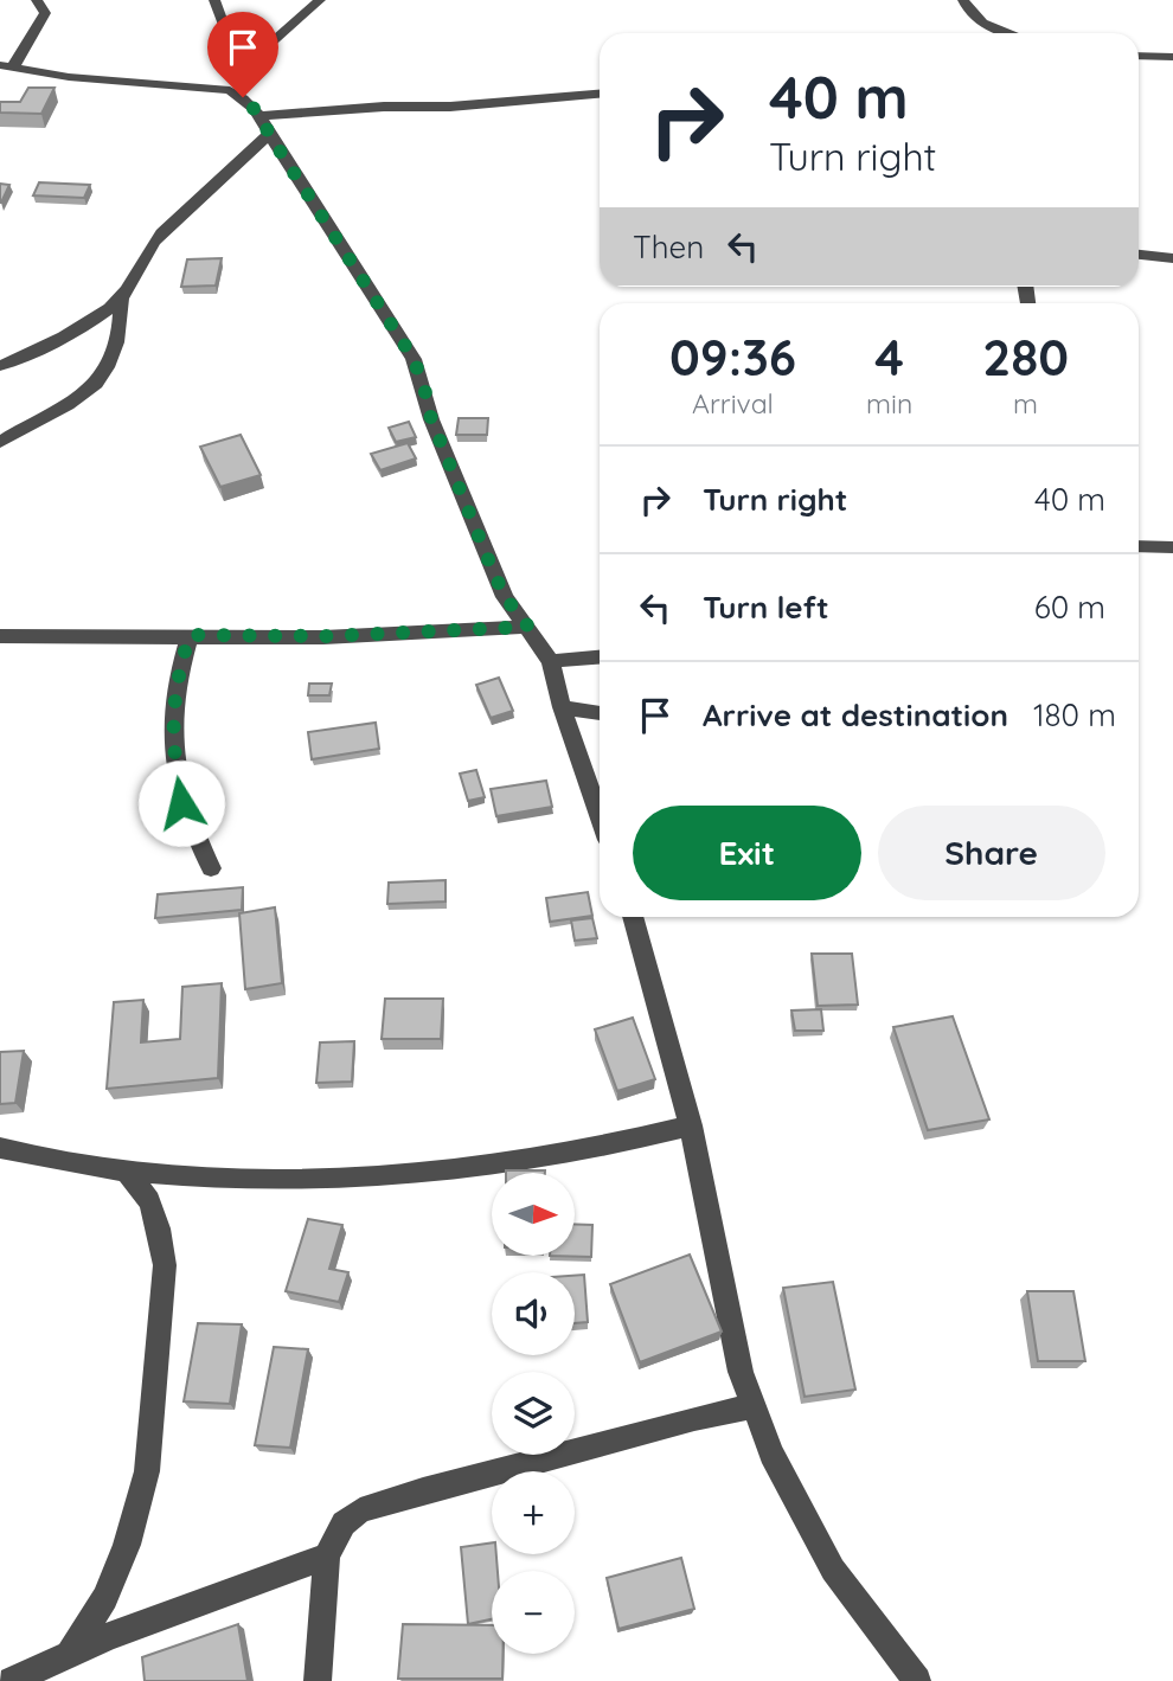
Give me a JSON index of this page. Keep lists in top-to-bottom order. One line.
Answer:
{"north":"right","page":{"turn":["40 m","Turn right"],"then":"Then","eta":["09:36","Arrival","4","min","280","m"],"list":[{"name":"Turn right","value":"40 m"},{"name":"Turn left","value":"60 m"},{"name":"Arrive at destination","value":"180 m"}],"buttons":["Exit","Share"],"map_buttons":["+","−"]}}
